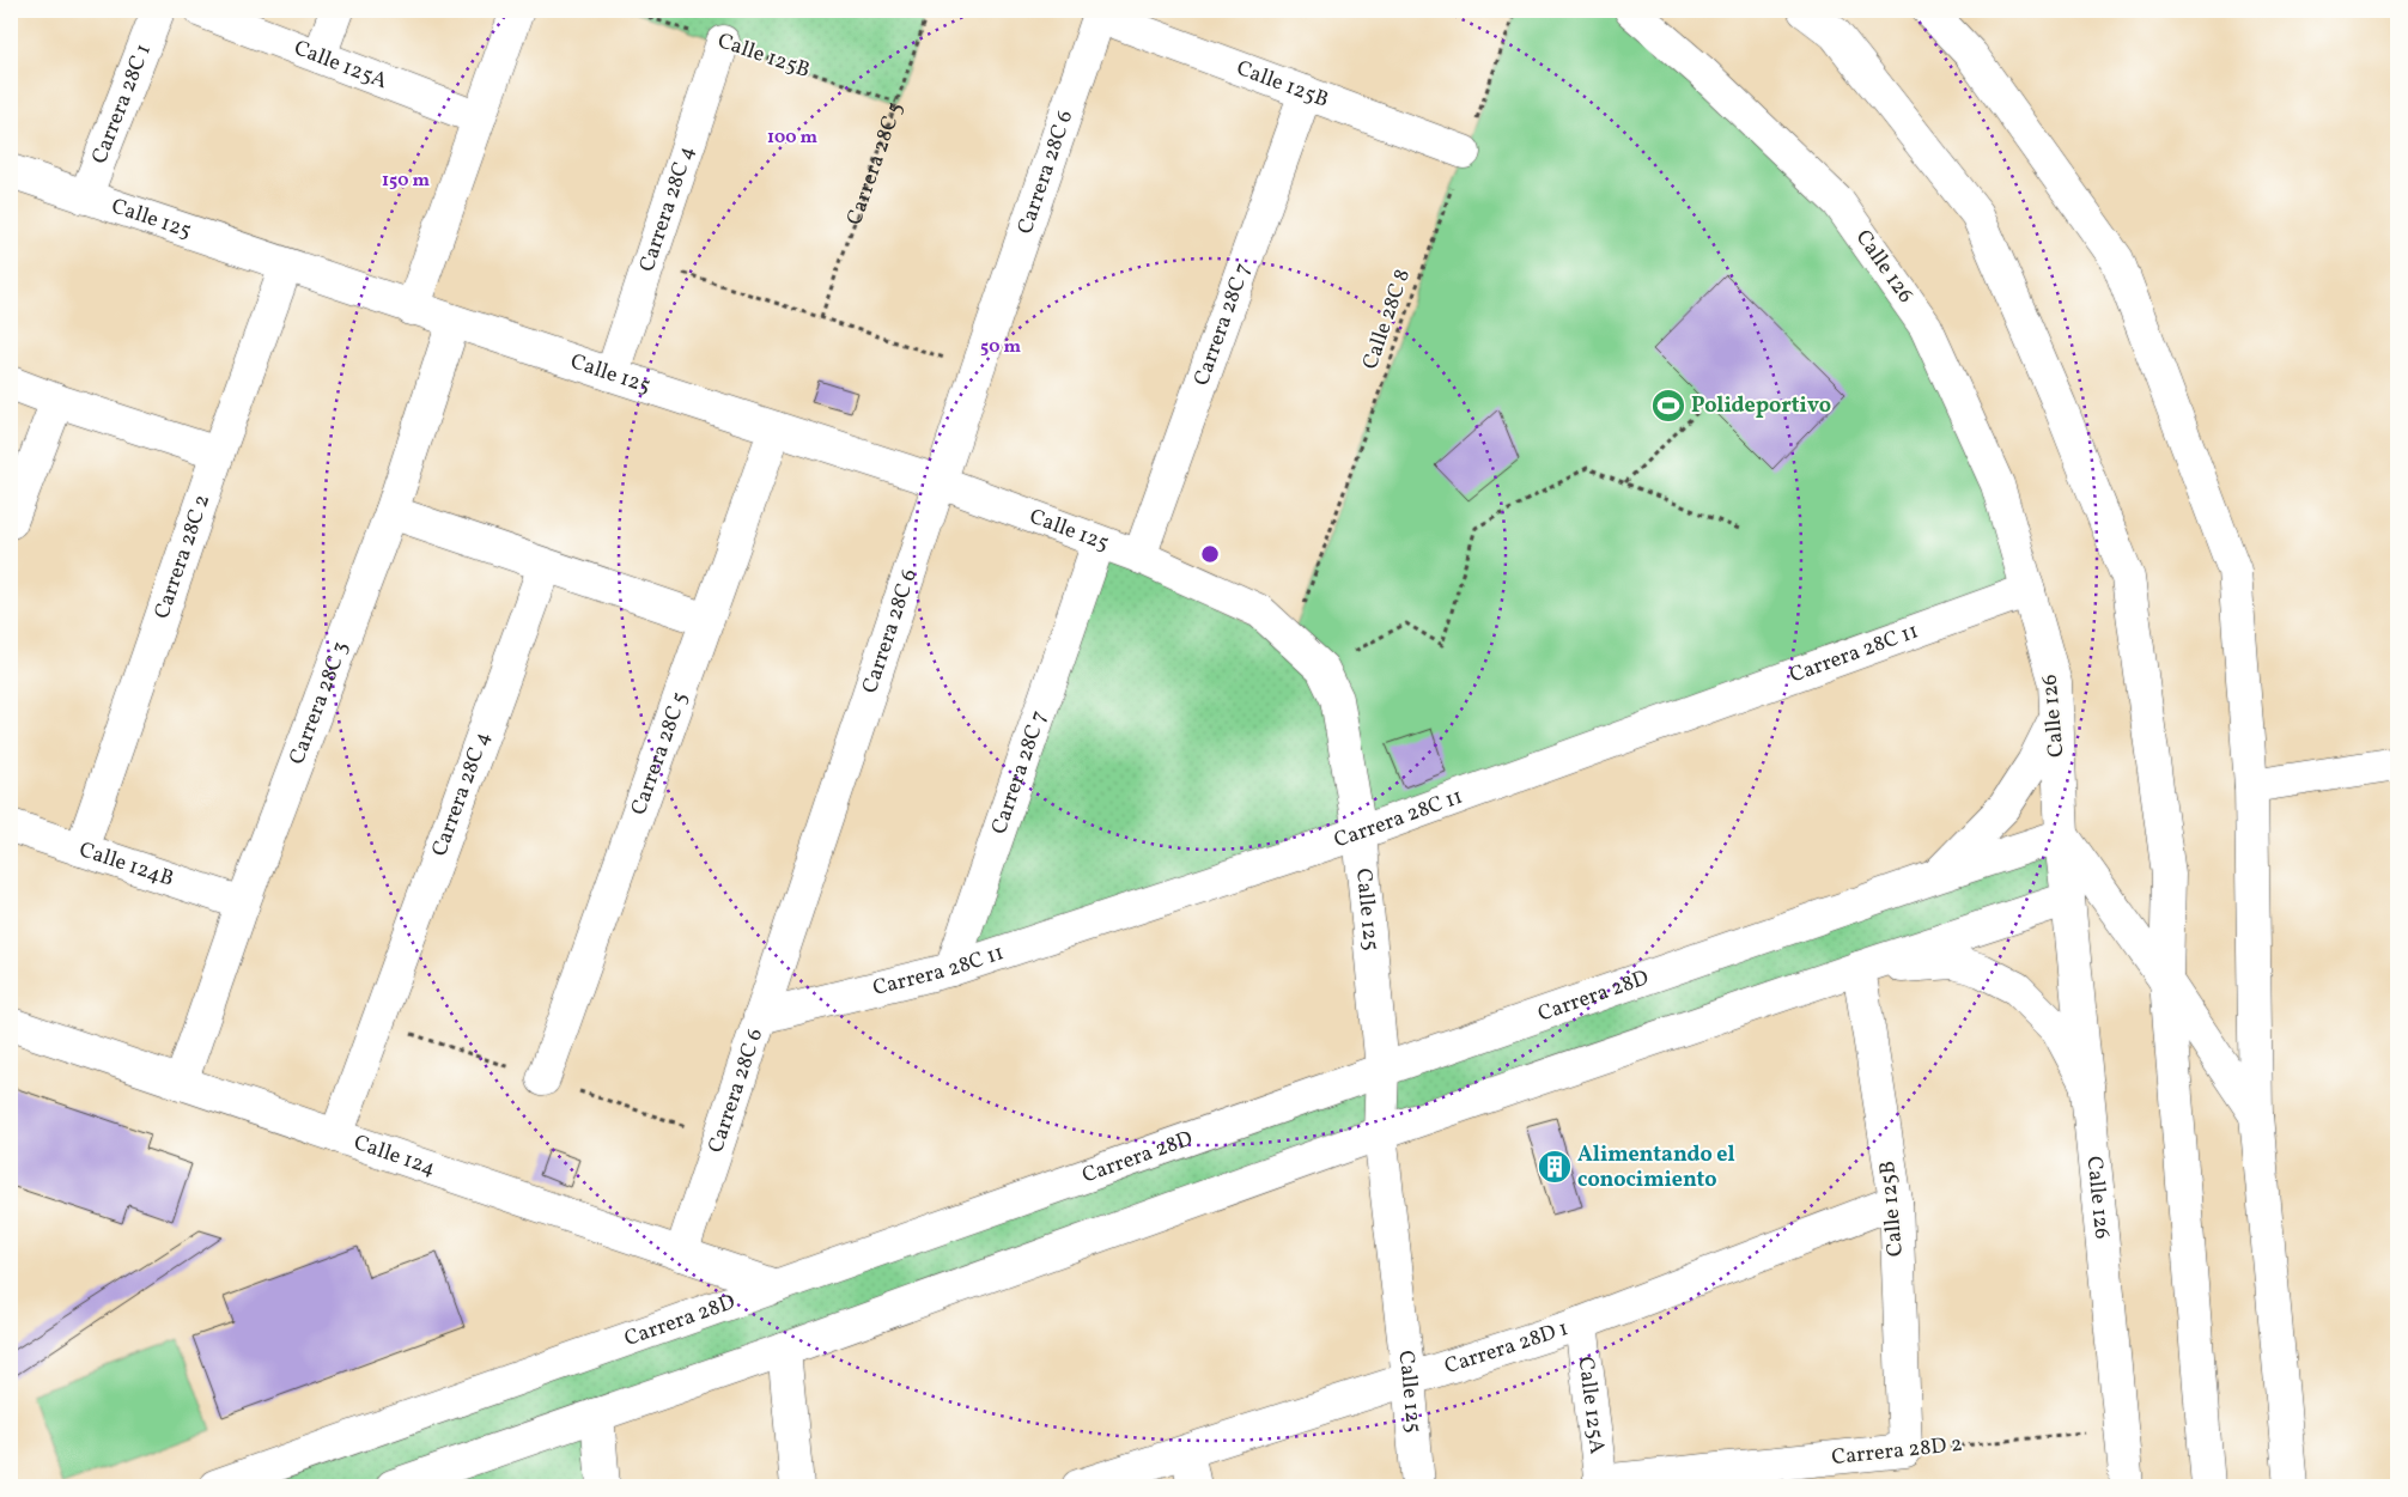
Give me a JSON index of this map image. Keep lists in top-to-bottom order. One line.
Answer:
{"streets":{"street":["Calle 125B","Calle 125A","Carrera 28C 1","Carrera 28C 5","Carrera 28C 6","Carrera 28C 4","Calle 125","Calle 126","Carrera 28C 7","Carrera 28C 2","Carrera 28C 11","Carrera 28C 3","Calle 124B","Carrera 28D","Calle 124","Carrera 28D 1","Carrera 28D 2"],"path":["Calle 28C 8"]},"crossings":[["Calle 125B","Carrera 28C 5"],["Calle 125B","Carrera 28C 6"],["Calle 125B","Carrera 28C 4"],["Calle 125B","Calle 28C 8"],["Calle 125B","Carrera 28C 7"],["Calle 125B","Carrera 28D 1"],["Calle 125B","Carrera 28D 2"],["Calle 125A","Carrera 28D 1"],["Calle 125A","Carrera 28D 2"],["Carrera 28C 1","Calle 125"],["Carrera 28C 5","Calle 125"],["Carrera 28C 6","Calle 125"],["Carrera 28C 6","Carrera 28C 11"],["Carrera 28C 6","Calle 124"],["Carrera 28C 4","Calle 125"],["Carrera 28C 4","Calle 124"],["Calle 125","Calle 28C 8"],["Calle 125","Carrera 28C 7"],["Calle 125","Carrera 28C 2"],["Calle 125","Carrera 28C 11"],["Calle 125","Carrera 28C 3"],["Calle 125","Carrera 28D"],["Calle 125","Carrera 28D 1"],["Calle 126","Carrera 28C 11"],["Calle 126","Carrera 28D"],["Calle 126","Carrera 28D 2"],["Carrera 28C 7","Carrera 28C 11"],["Carrera 28C 2","Calle 124B"],["Carrera 28C 3","Calle 124B"],["Carrera 28C 3","Calle 124"],["Carrera 28D","Calle 124"]],"places":{"sports":["Polideportivo"],"building":["Alimentando el conocimiento"]},"rings":["100 m","150 m","50 m"]}
